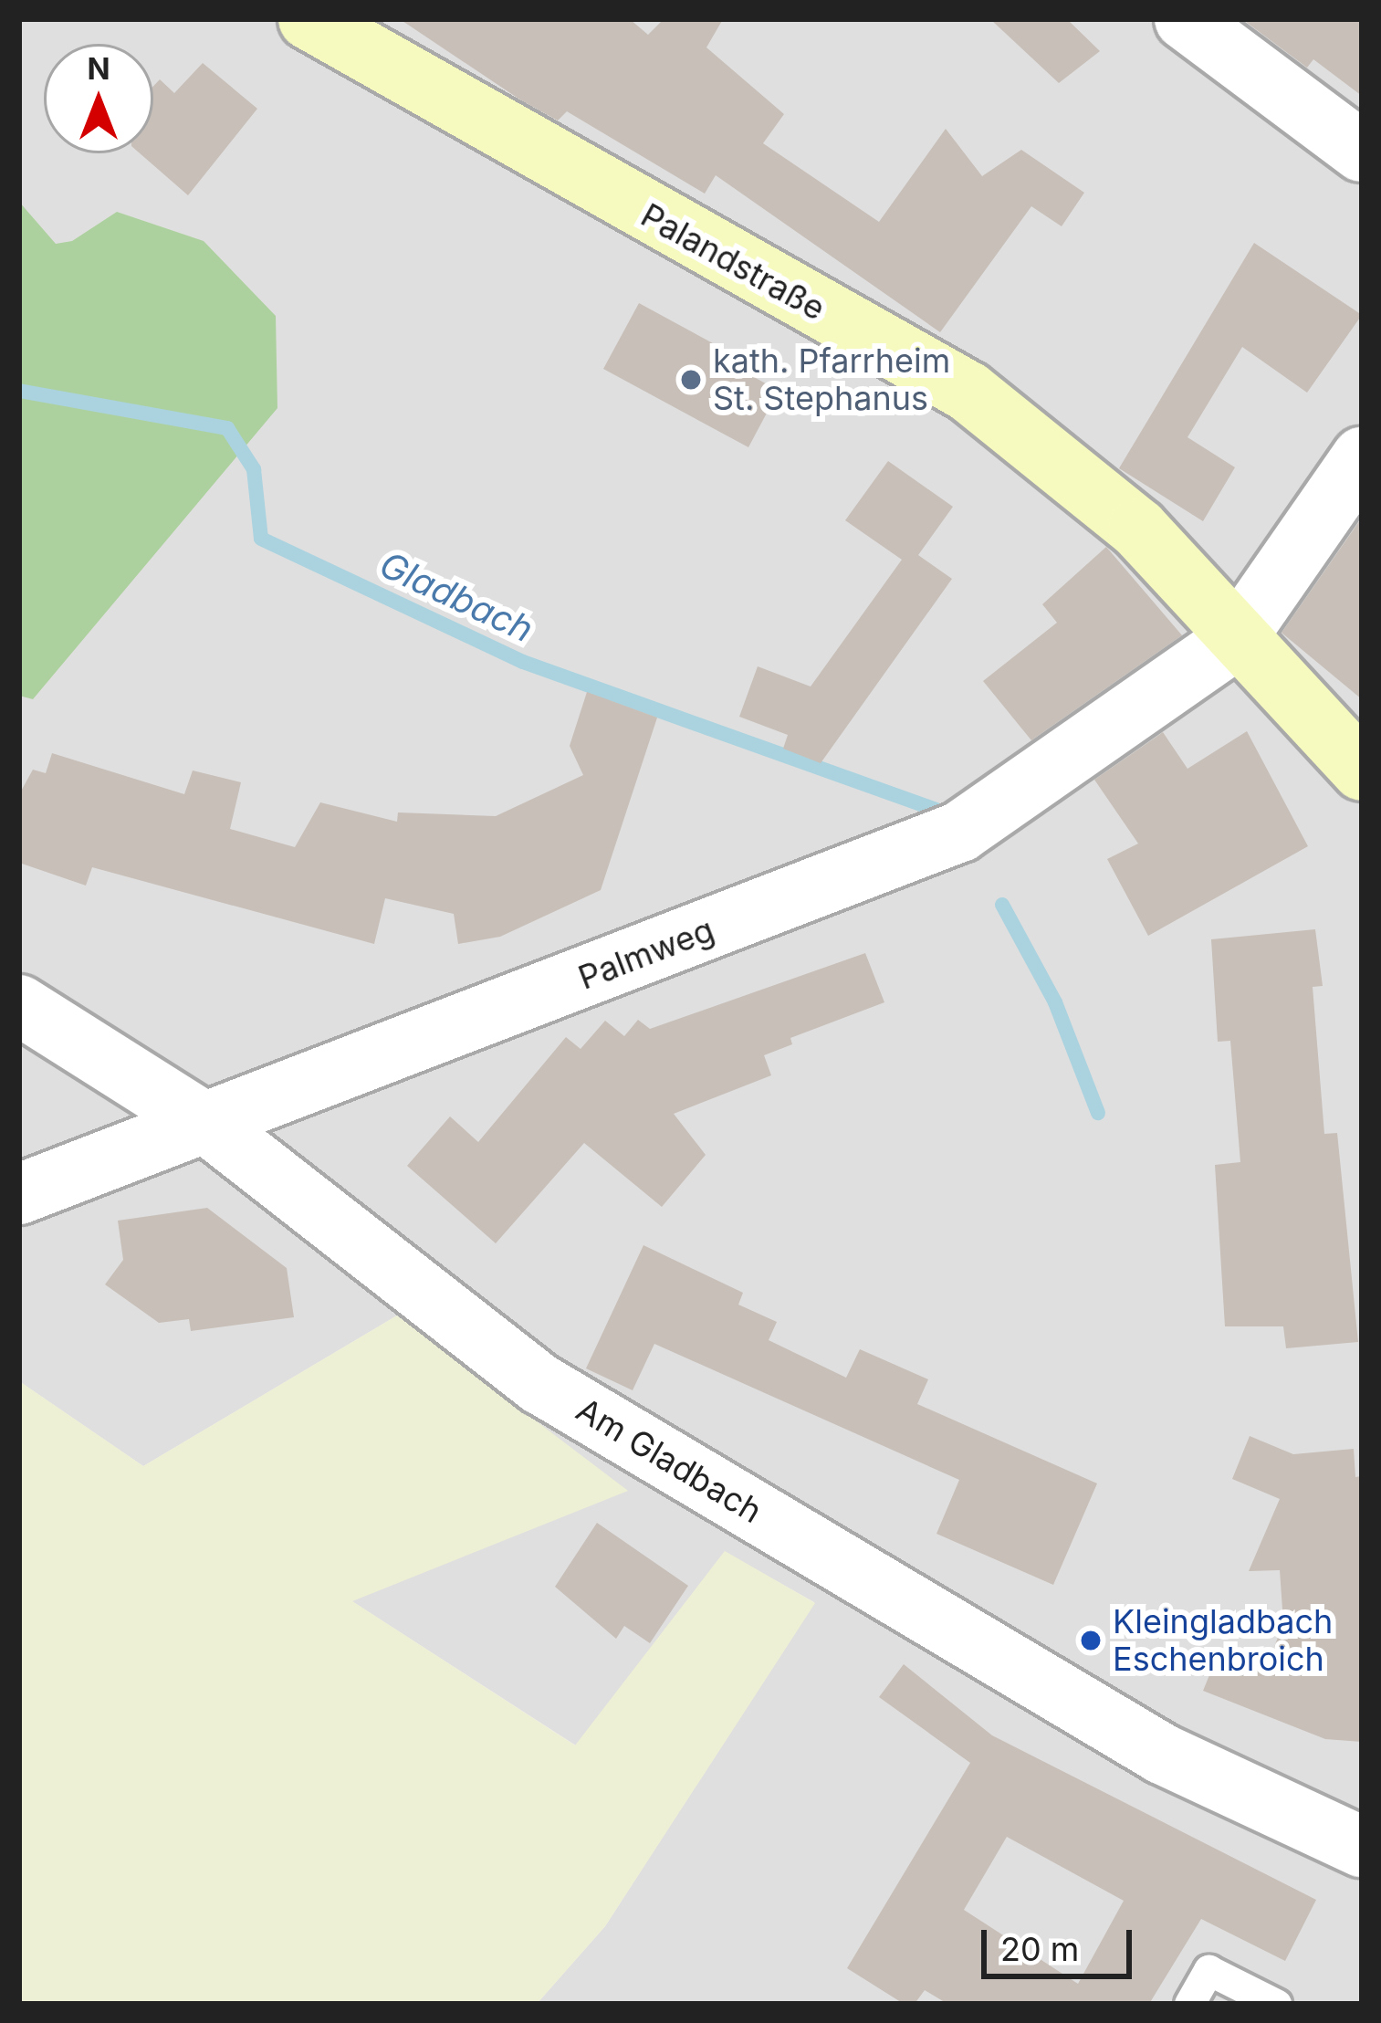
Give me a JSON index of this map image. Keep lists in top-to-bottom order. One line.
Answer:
{"streets":{"main road":["Palandstraße"],"street":["Palmweg","Am Gladbach"]},"crossings":[["Palandstraße","Palmweg"],["Palmweg","Am Gladbach"]],"water":["Gladbach"],"places":["kath. Pfarrheim St. Stephanus","Kleingladbach Eschenbroich"],"scale_bar":"20 m","north":"top"}
